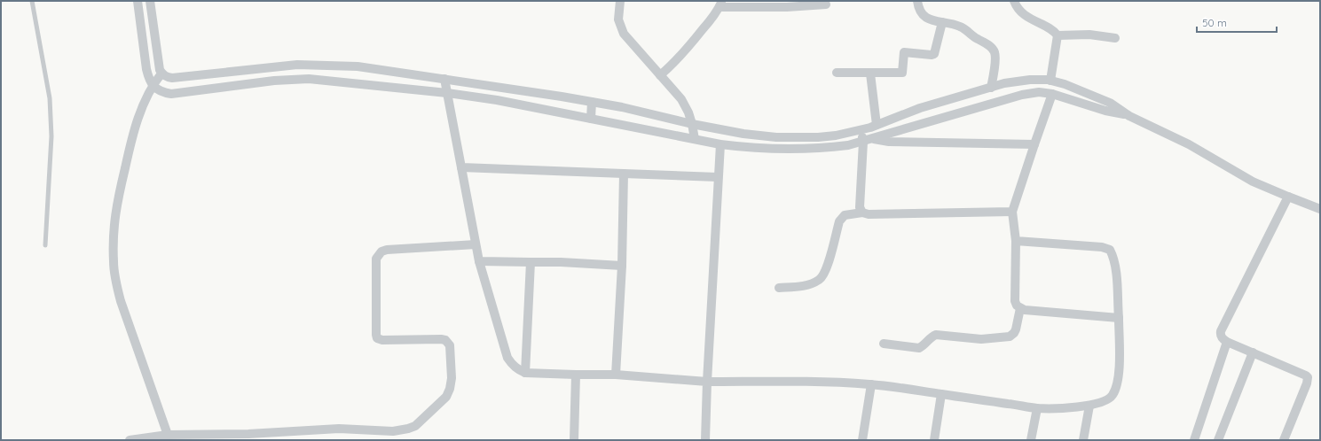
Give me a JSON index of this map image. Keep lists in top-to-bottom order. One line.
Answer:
{"scale_bar":"50 m"}
